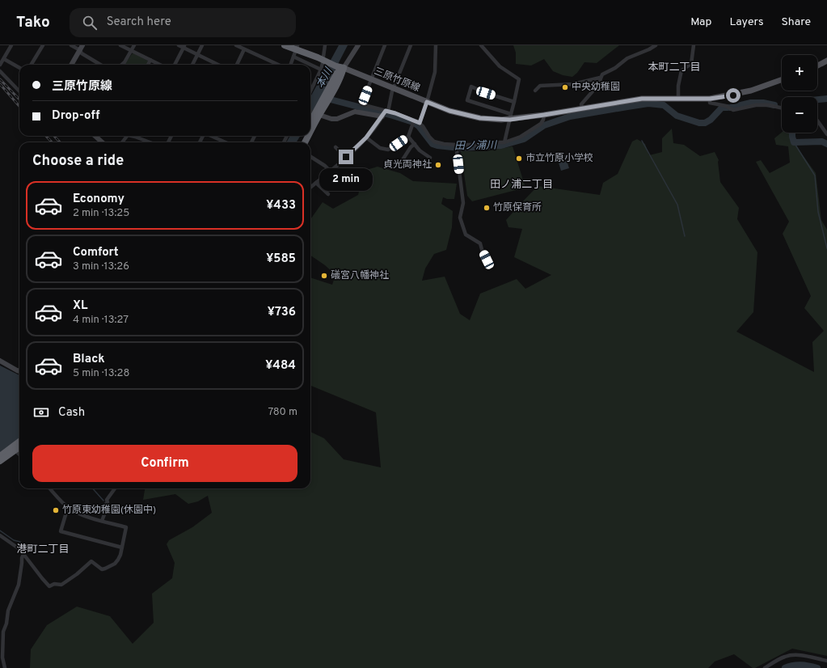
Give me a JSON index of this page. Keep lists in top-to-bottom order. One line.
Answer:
{"streets":{"main road":["三原竹原線"]},"districts":["本町二丁目","田ノ浦二丁目","港町二丁目"],"water":["本川","田ノ浦川"],"places":["中央幼稚園","市立竹原小学校","貞光両神社","竹原保育所","礒宮八幡神社","竹原東幼稚園(休園中)"],"page":{"header":"Tako","search":"Search here","nav":["Map","Layers","Share"],"map_buttons":["+","−"],"banner":["三原竹原線","Drop-off"],"heading":"Choose a ride","bubble":"2 min","list":[{"name":"Economy","note":"2 min · 13:25","value":"¥433"},{"name":"Comfort","note":"3 min · 13:26","value":"¥585"},{"name":"XL","note":"4 min · 13:27","value":"¥736"},{"name":"Black","note":"5 min · 13:28","value":"¥484"}],"pay":["Cash","780 m"],"buttons":"Confirm"}}
